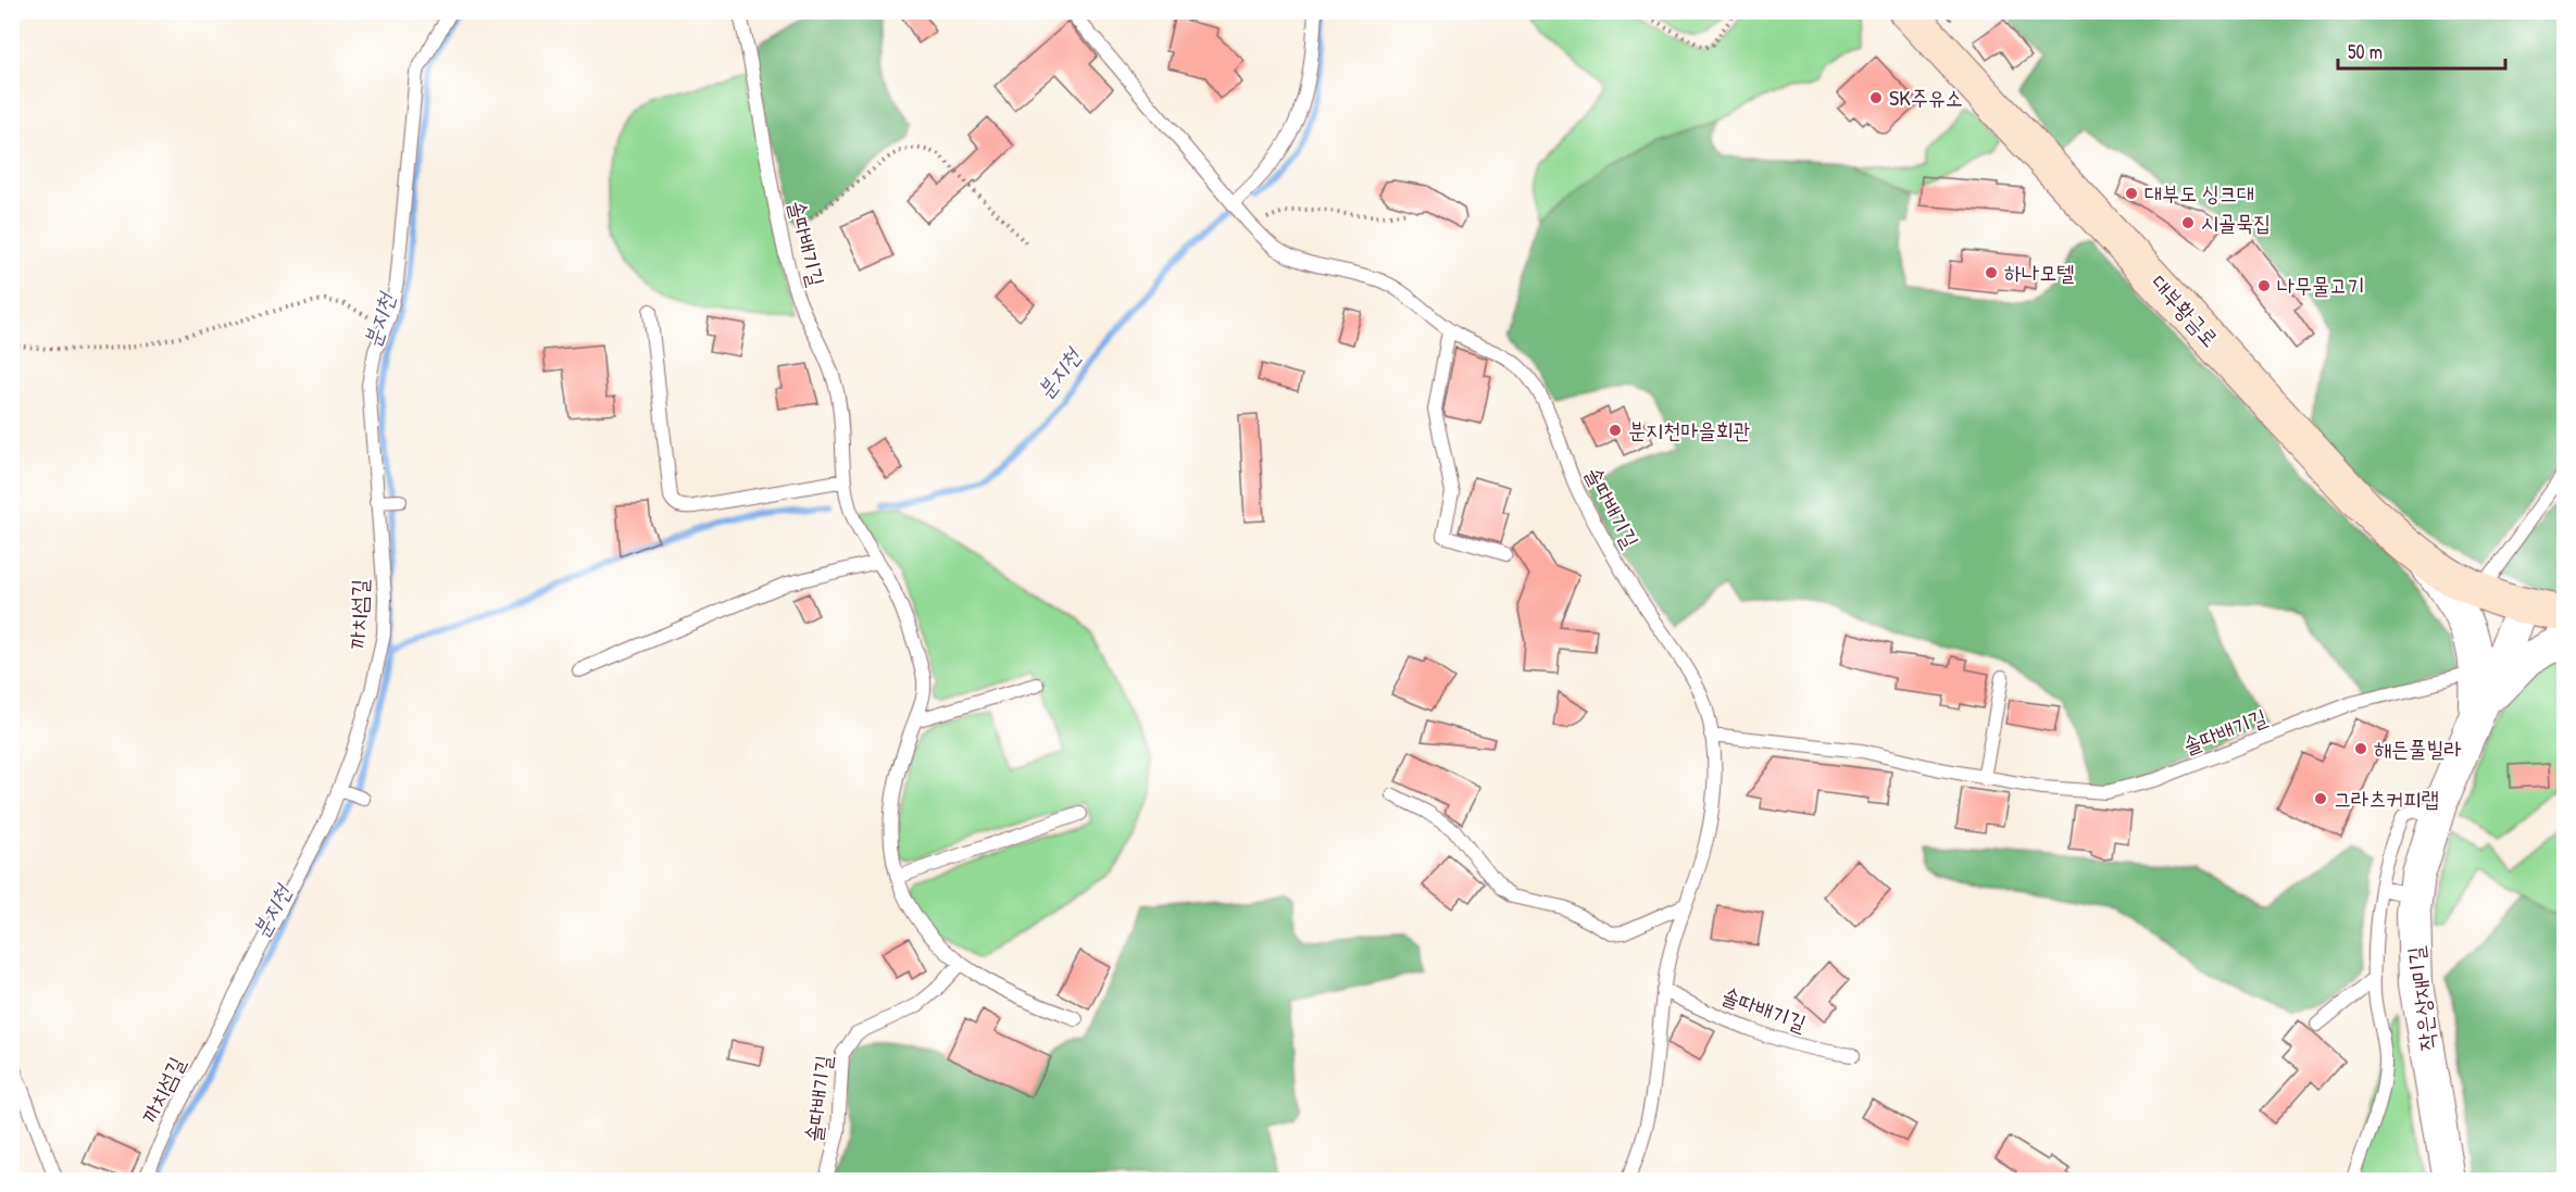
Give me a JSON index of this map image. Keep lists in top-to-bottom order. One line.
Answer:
{"streets":{"main road":["대부황금로"],"street":["작은상재미길"],"lane":["솔따배기길","까치섬길"]},"crossings":[["대부황금로","작은상재미길"]],"water":["분지천"],"places":["SK주유소","대부도 싱크대","시골묵집","하나모텔","나무물고기","분지천마을회관","해든풀빌라","그라츠커피랩"],"scale_bar":"50 m"}
